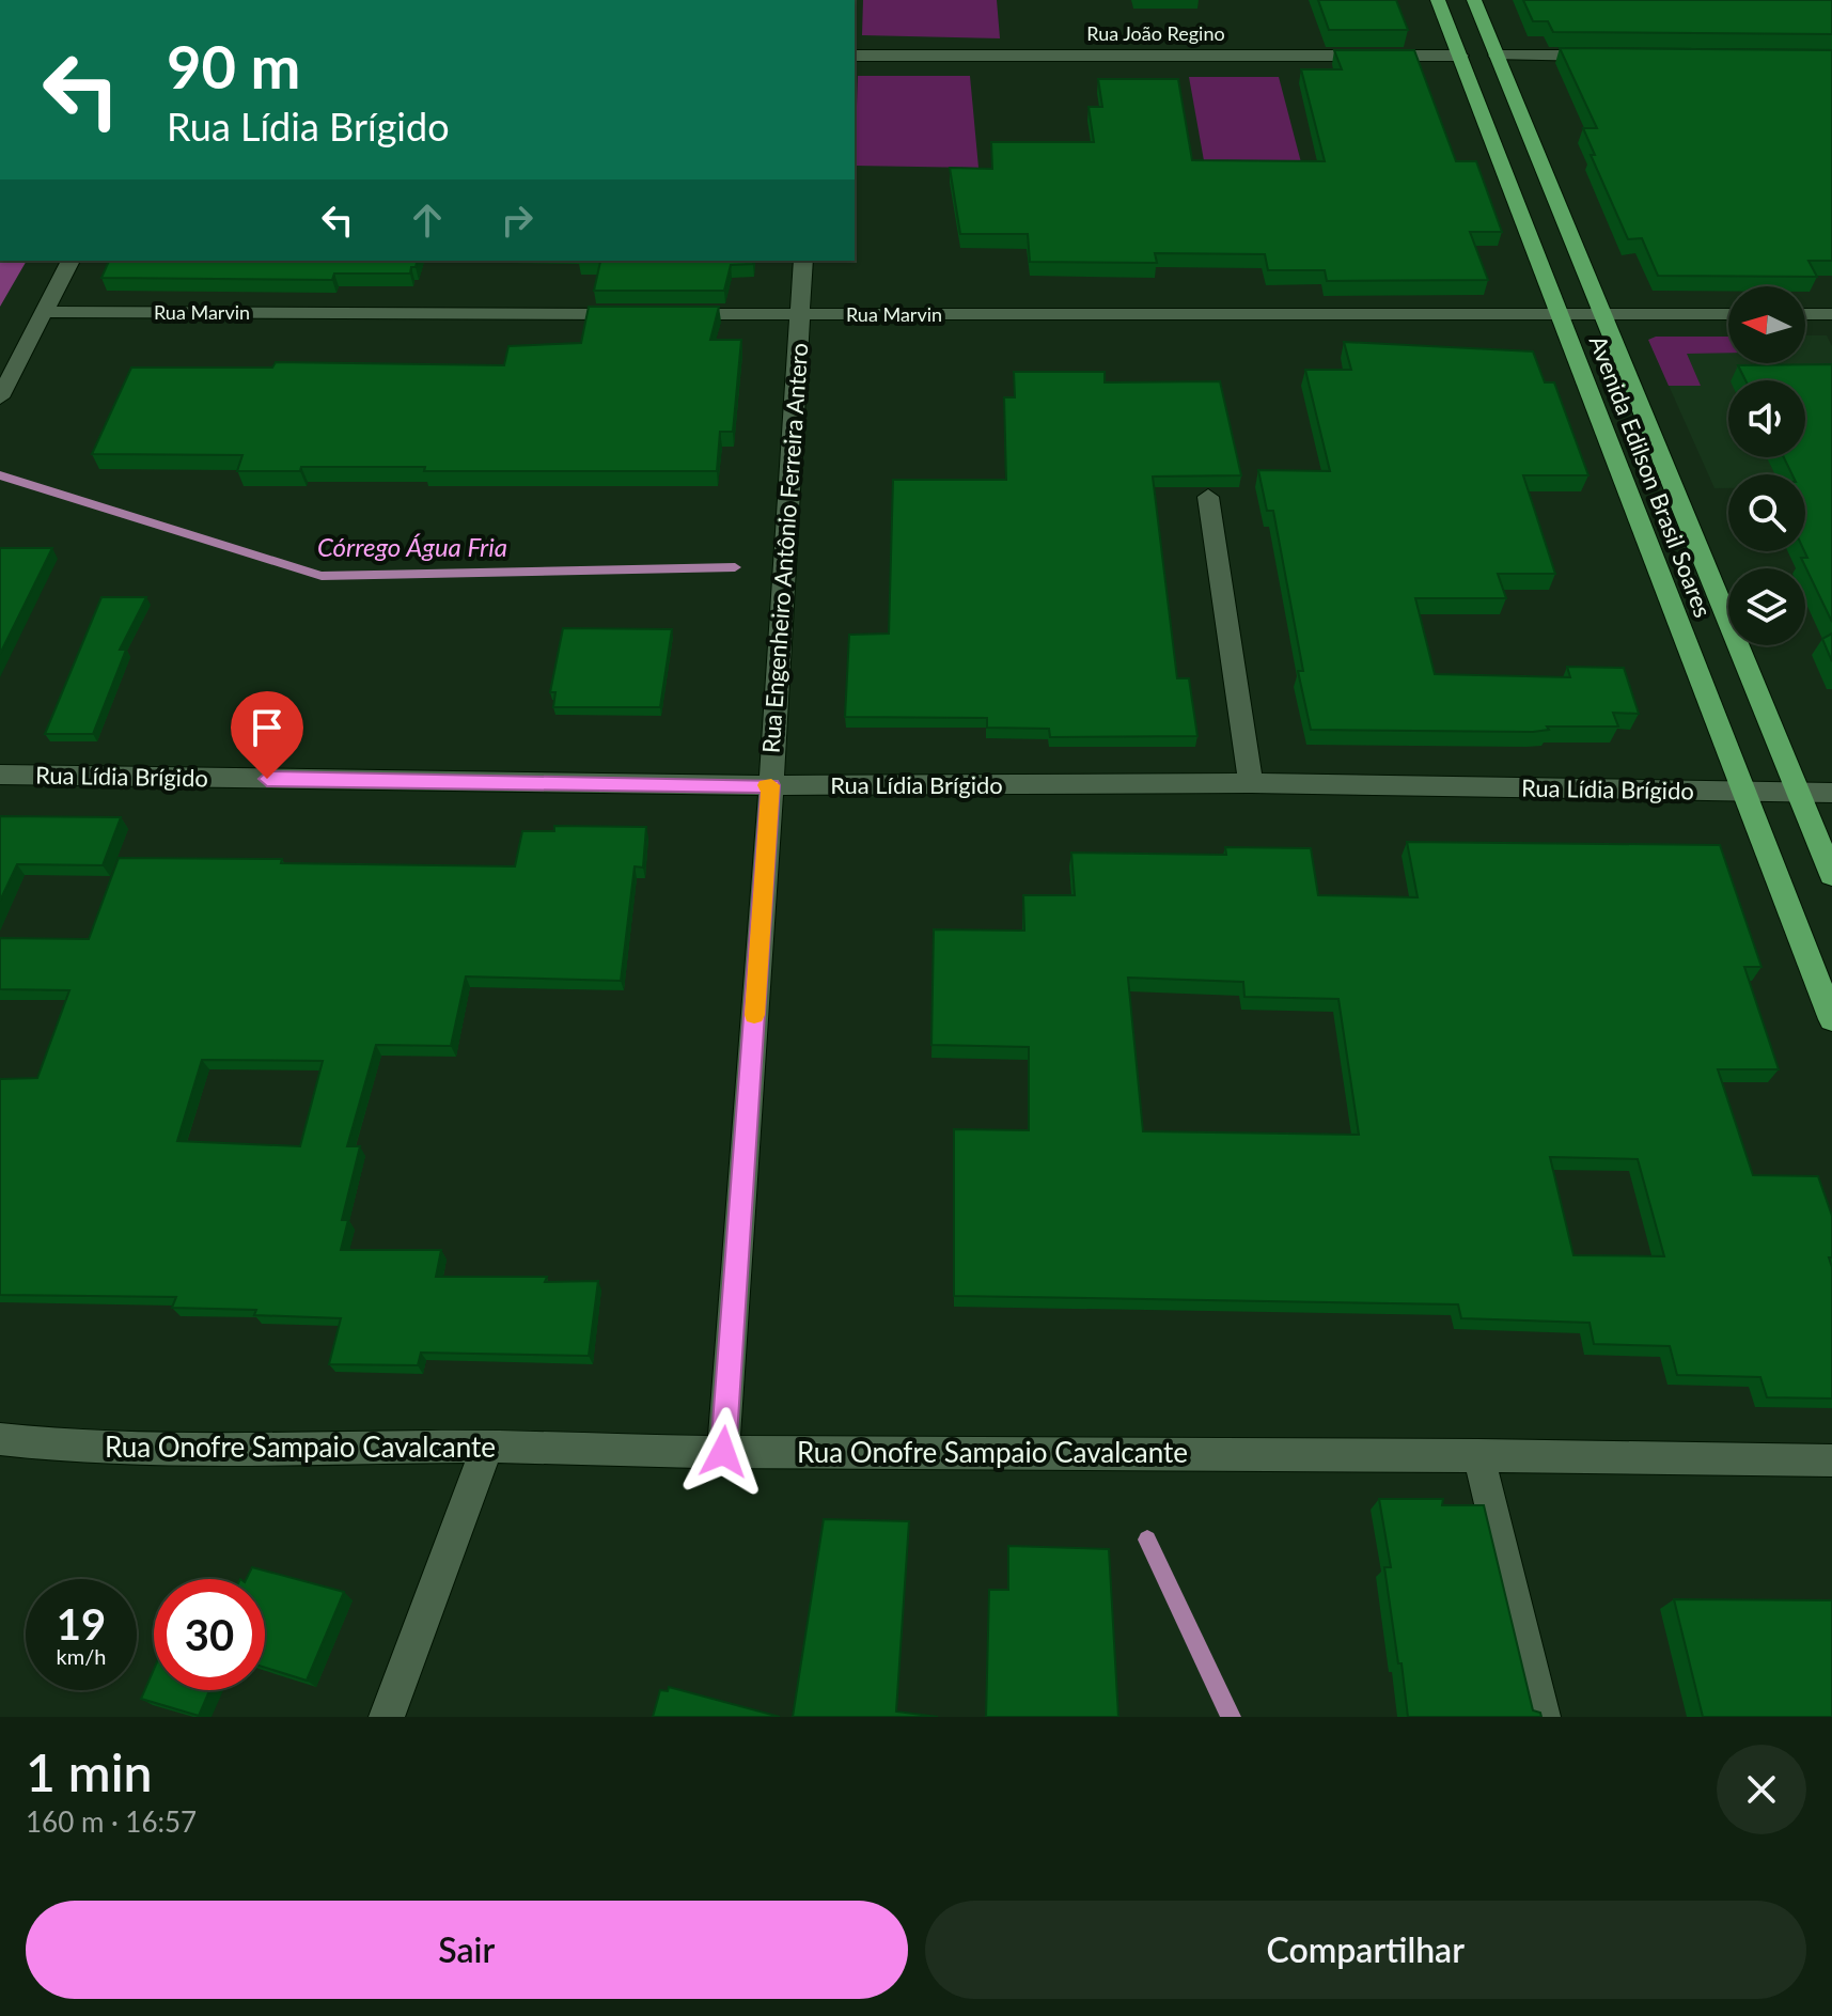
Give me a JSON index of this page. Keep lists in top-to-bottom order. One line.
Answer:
{"streets":{"main road":["Avenida Edilson Brasil Soares"],"street":["Rua João Regino","Rua Marvin","Rua Engenheiro Antônio Ferreira Antero","Rua Lídia Brígido","Rua Onofre Sampaio Cavalcante"]},"crossings":[["Rua João Regino","Avenida Edilson Brasil Soares"],["Rua Marvin","Avenida Edilson Brasil Soares"],["Rua Marvin","Rua Engenheiro Antônio Ferreira Antero"],["Avenida Edilson Brasil Soares","Rua Lídia Brígido"],["Rua Engenheiro Antônio Ferreira Antero","Rua Lídia Brígido"],["Rua Engenheiro Antônio Ferreira Antero","Rua Onofre Sampaio Cavalcante"]],"water":["Córrego Água Fria"],"north":"left","page":{"turn":["90 m","Rua Lídia Brígido"],"speed":"19 km/h","limit":"30","heading":["1 min","160 m · 16:57"],"buttons":["Sair","Compartilhar"]}}
